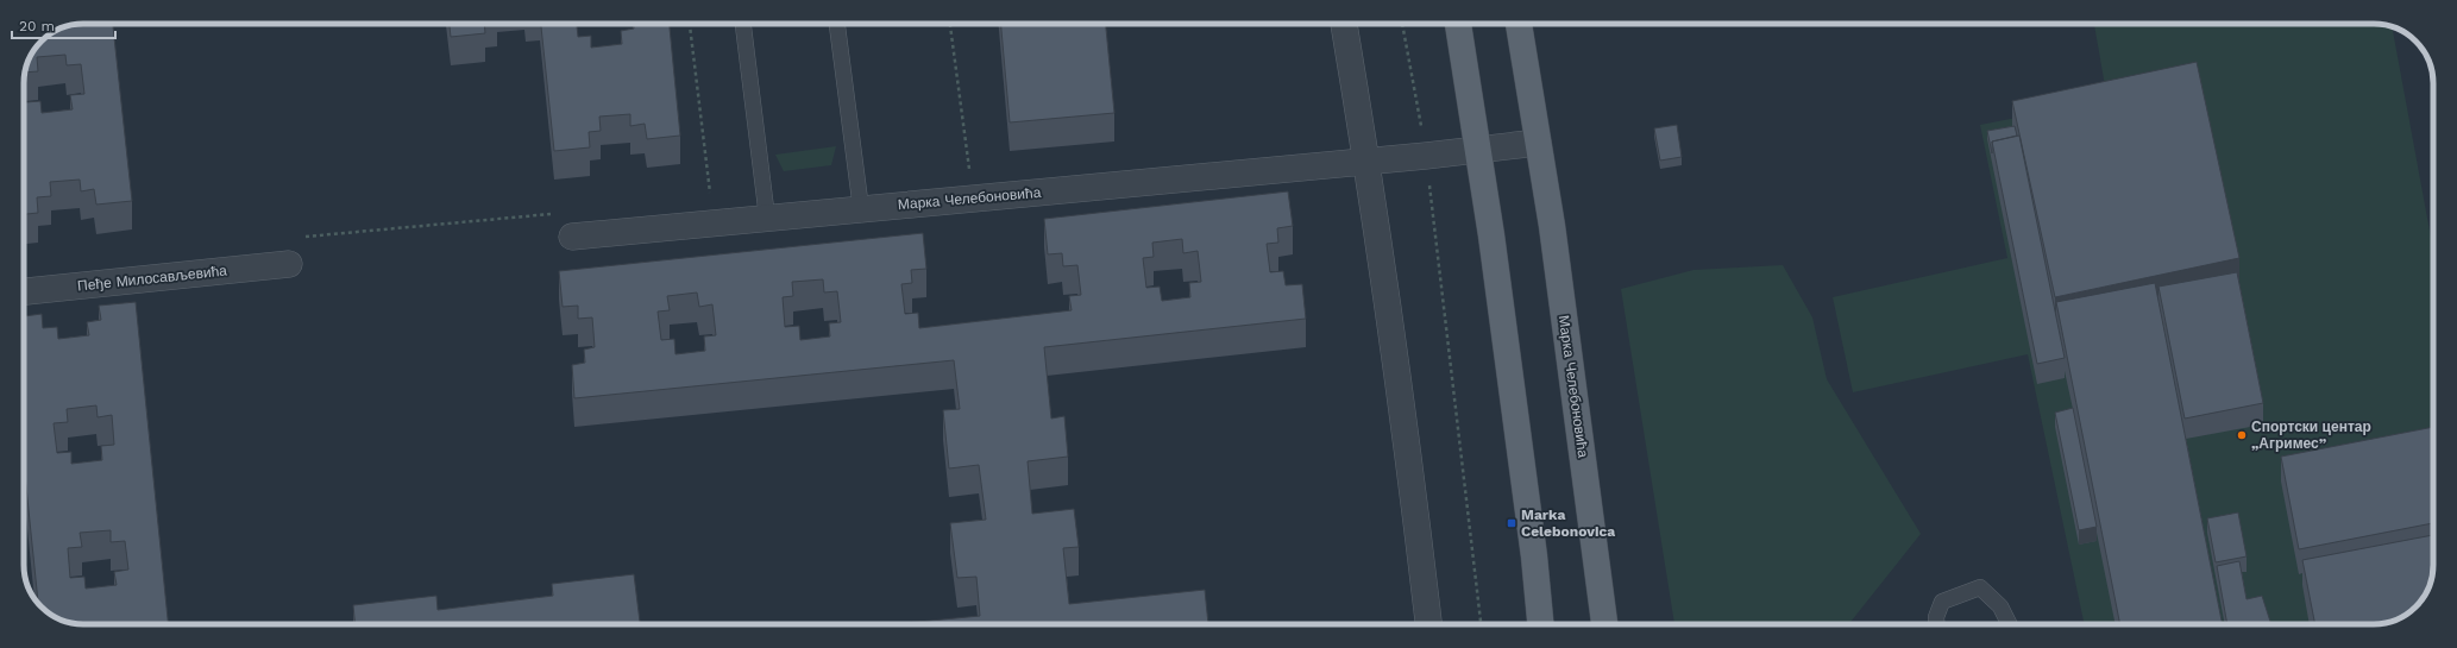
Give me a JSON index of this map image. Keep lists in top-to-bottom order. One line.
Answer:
{"streets":{"main road":["Марка Челебоновића"],"street":["Пеђе Милосављевића"]},"places":{"other":["Спортски центар „Агримес”"],"transit":["Marka Celebonovica"]},"scale_bar":"20 m"}
